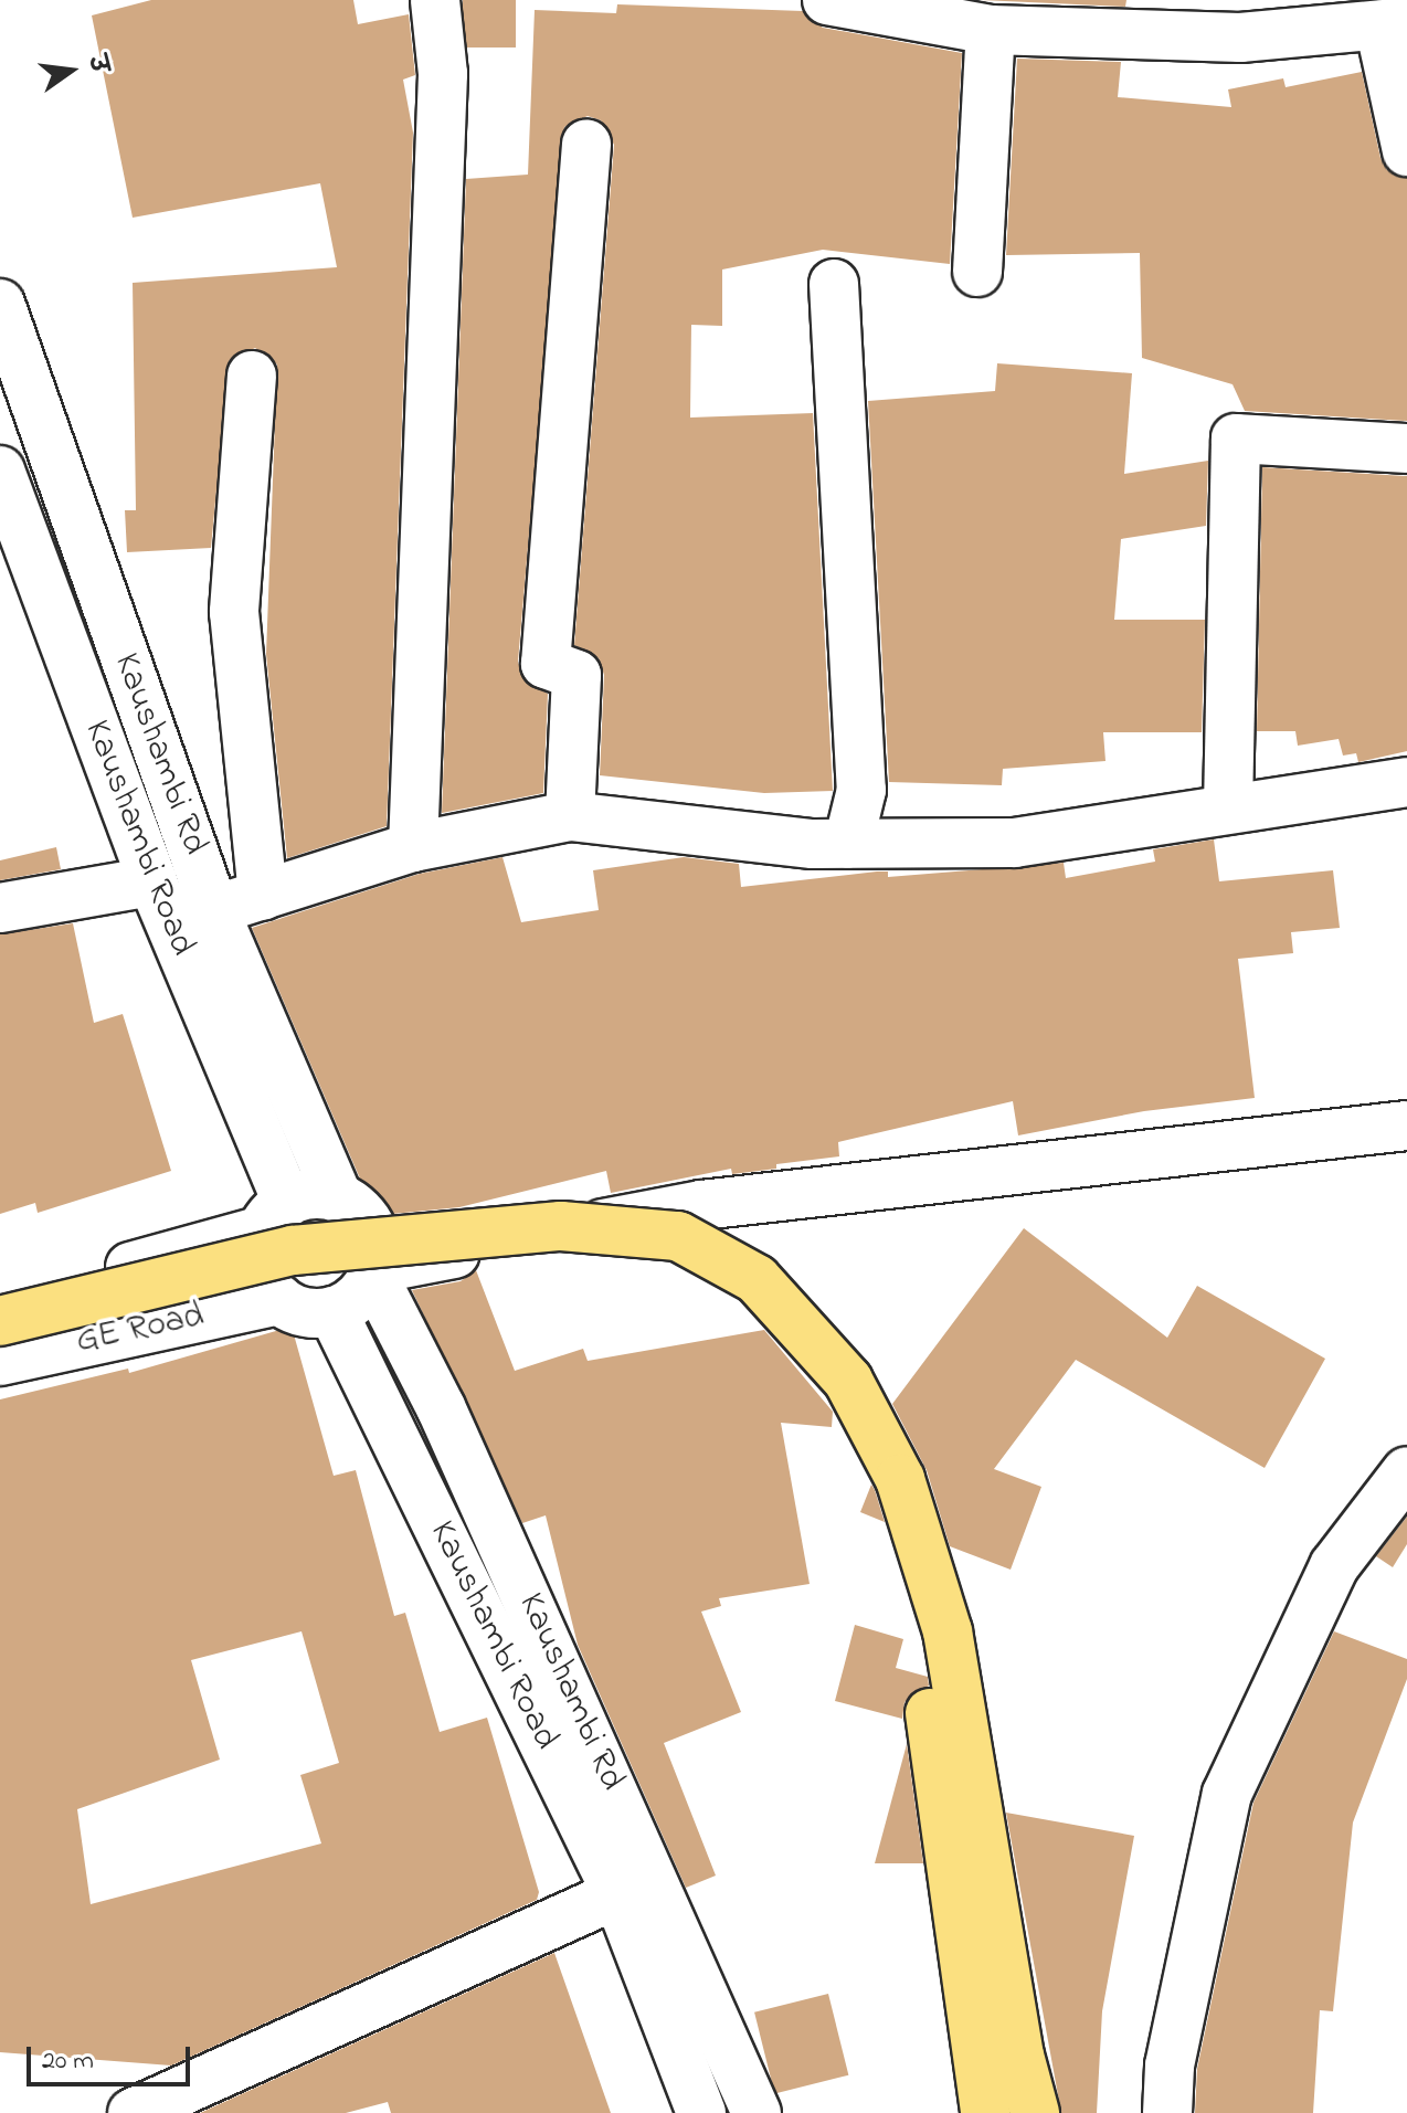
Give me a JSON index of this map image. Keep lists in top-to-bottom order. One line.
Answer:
{"streets":{"street":["Kaushambi Rd","Kaushambi Road","GE Road"]},"crossings":[["Kaushambi Rd","Kaushambi Road"],["Kaushambi Rd","GE Road"],["Kaushambi Road","GE Road"]],"scale_bar":"20 m","north":"right"}
